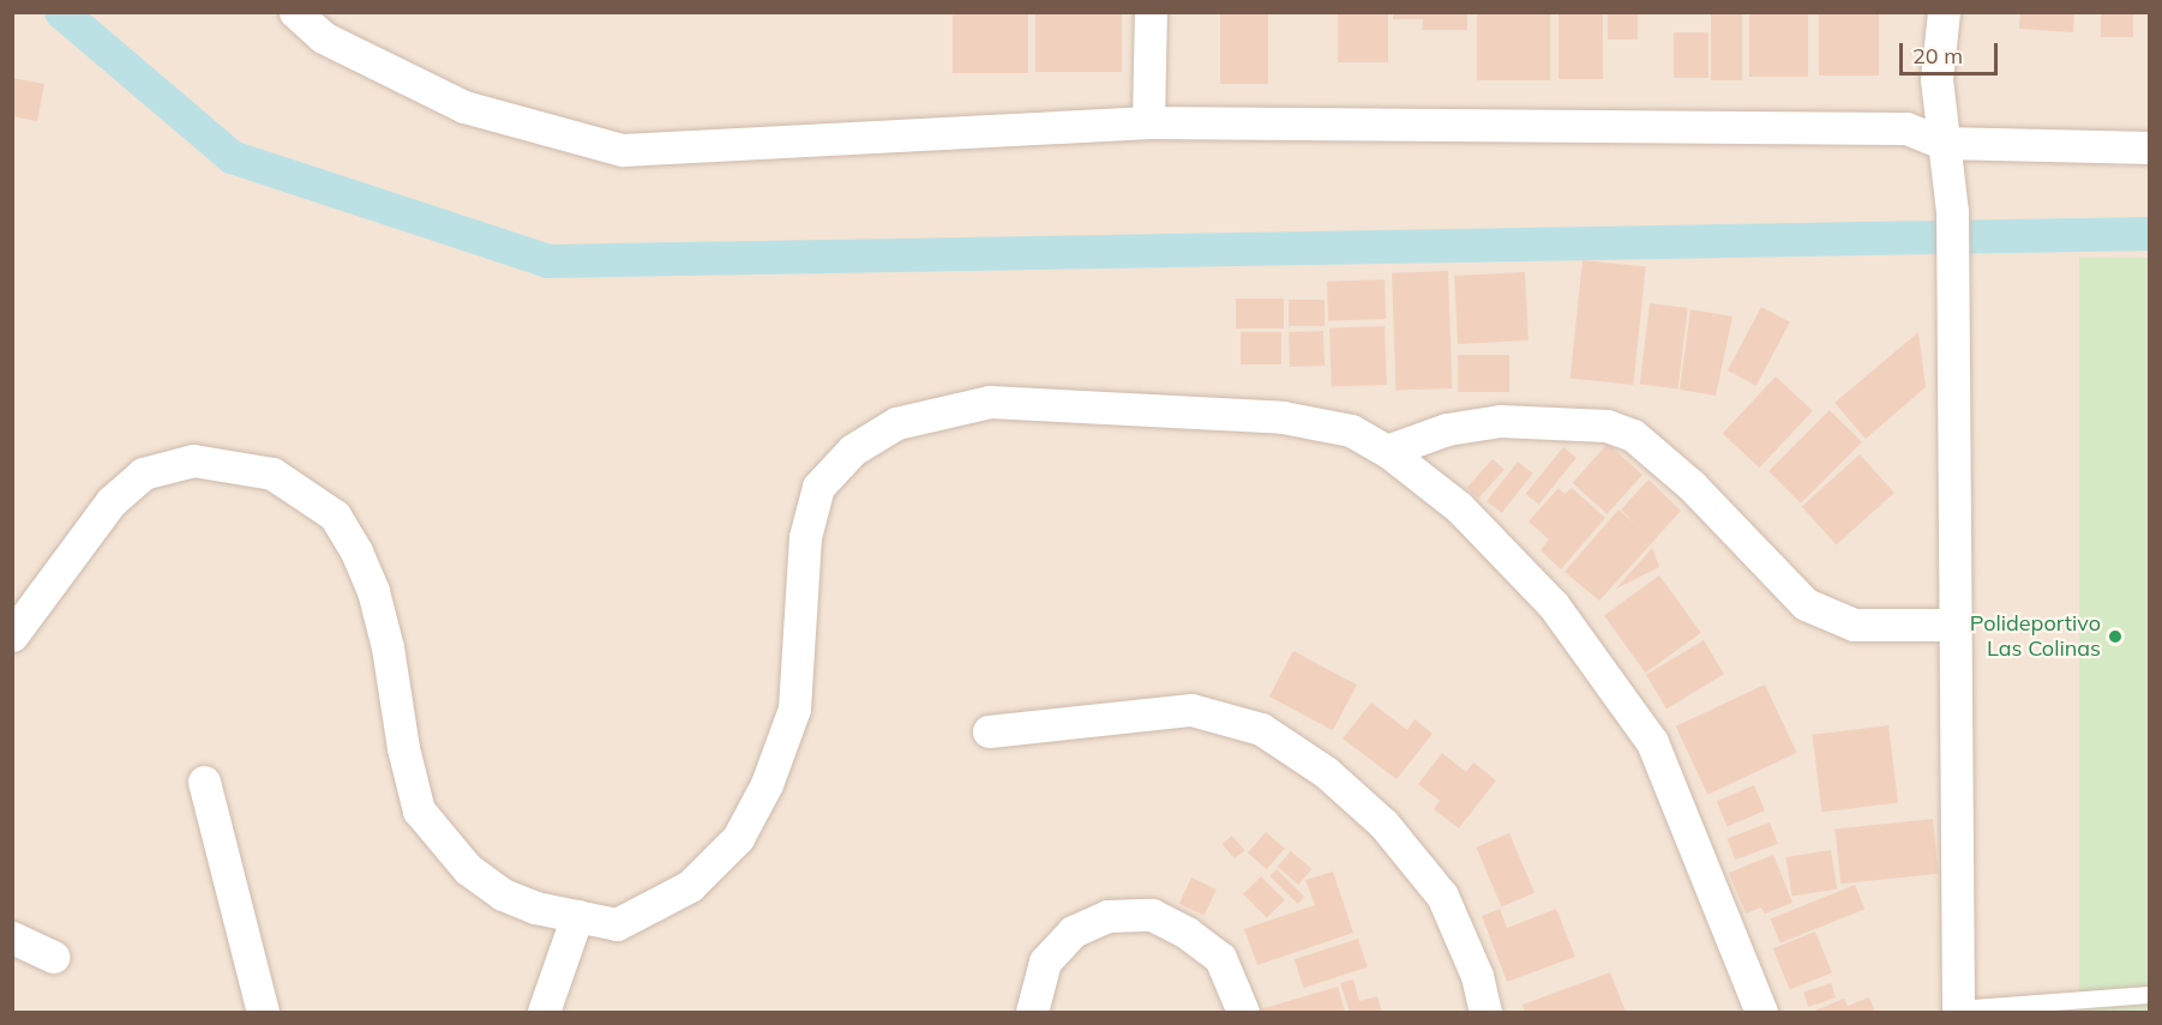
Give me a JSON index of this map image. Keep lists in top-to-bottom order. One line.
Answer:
{"places":["Polideportivo Las Colinas"],"scale_bar":"20 m"}
